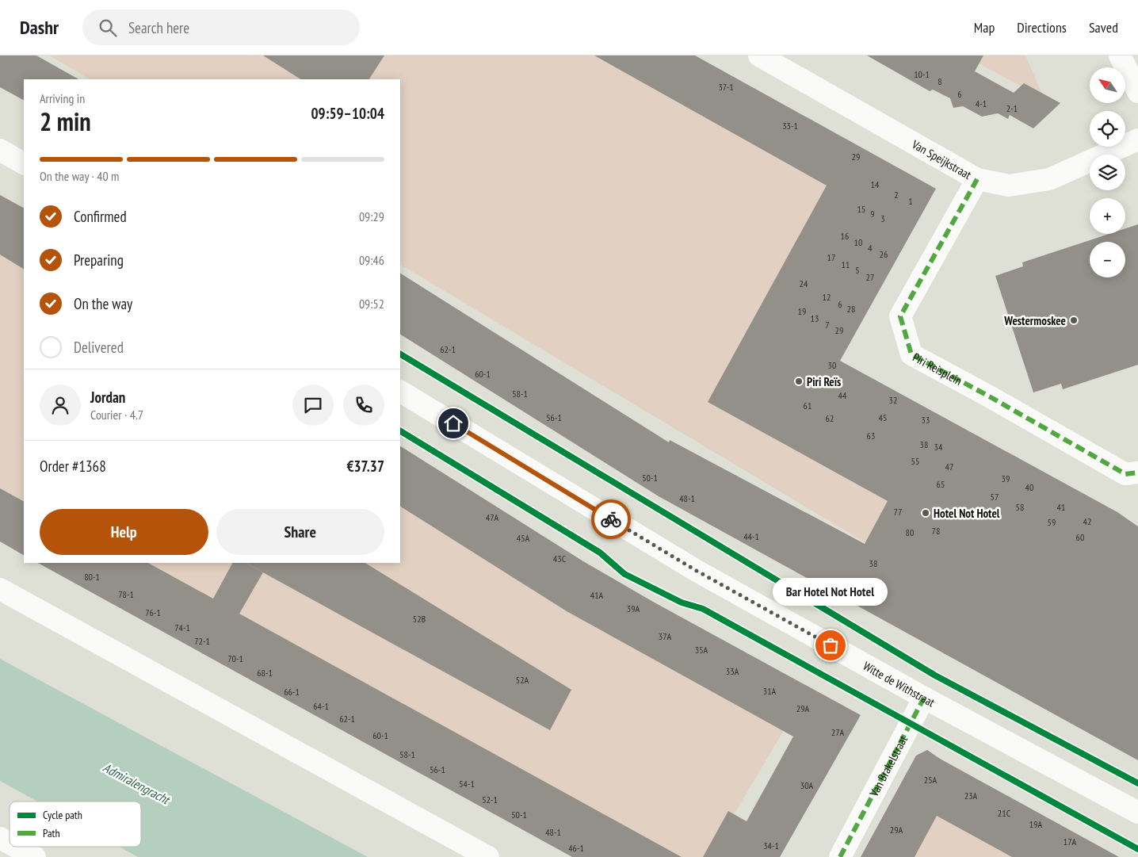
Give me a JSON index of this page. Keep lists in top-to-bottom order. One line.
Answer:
{"streets":{"street":["Van Speijkstraat","Piri Reisplein","Witte de Withstraat","Van Brakelstraat"]},"crossings":[["Van Speijkstraat","Piri Reisplein"],["Witte de Withstraat","Van Brakelstraat"]],"water":["Admiralengracht"],"places":["Westermoskee","Piri Reïs","Hotel Not Hotel","Bar Hotel Not Hotel"],"house_numbers":["10-1","8","37-1","6","4-1","2-1","33-1","29","14","2","1","15","9","3","16","10","4","26","17","11","5","27","24","12","6","28","19","13","7","29","62-1","30","60-1","58-1","44","32","61","56-1","45","62","33","63","38","34","55","47","50-1","39","65","40","57","48-1","58","41","77","47A","42","59","78","80","44-1","60","45A","43C","38","80-1","78-1","41A","39A","76-1","52B","74-1","37A","72-1","35A","70-1","33A","68-1","52A","31A","66-1","64-1","29A","62-1","27A","60-1","58-1","56-1","25A","54-1","30A","23A","52-1","21C","50-1","19A","29A","48-1","17A","34-1","46-1"],"legend":["Cycle path","Path"],"north":"top left","page":{"header":"Dashr","search":"Search here","nav":["Map","Directions","Saved"],"map_buttons":["+","−"],"heading":["2 min","Arriving in","09:59–10:04"],"panel":["Jordan","Courier · 4.7","Order #1368","€37.37"],"bar":"On the way · 40 m","list":[["Confirmed","09:29"],["Preparing","09:46"],["On the way","09:52"],"Delivered"],"buttons":["Help","Share"],"bubble":"Bar Hotel Not Hotel"}}
